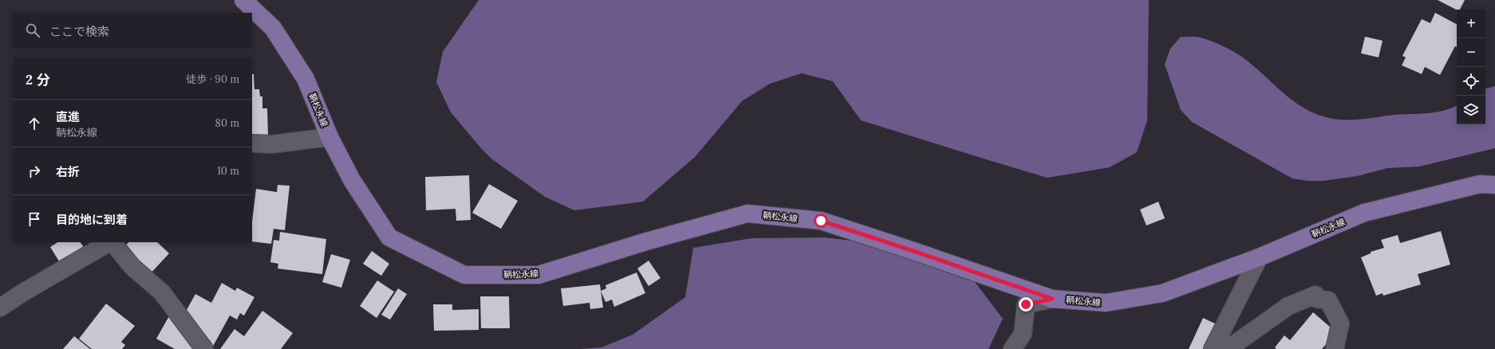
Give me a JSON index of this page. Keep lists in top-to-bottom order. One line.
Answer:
{"streets":{"main road":["鞆松永線"]},"page":{"map_buttons":["+","−"],"search":"ここで検索","heading":["2 分","徒歩 · 90 m"],"list":[["直進","鞆松永線","80 m"],["右折","10 m"],"目的地に到着"]}}
